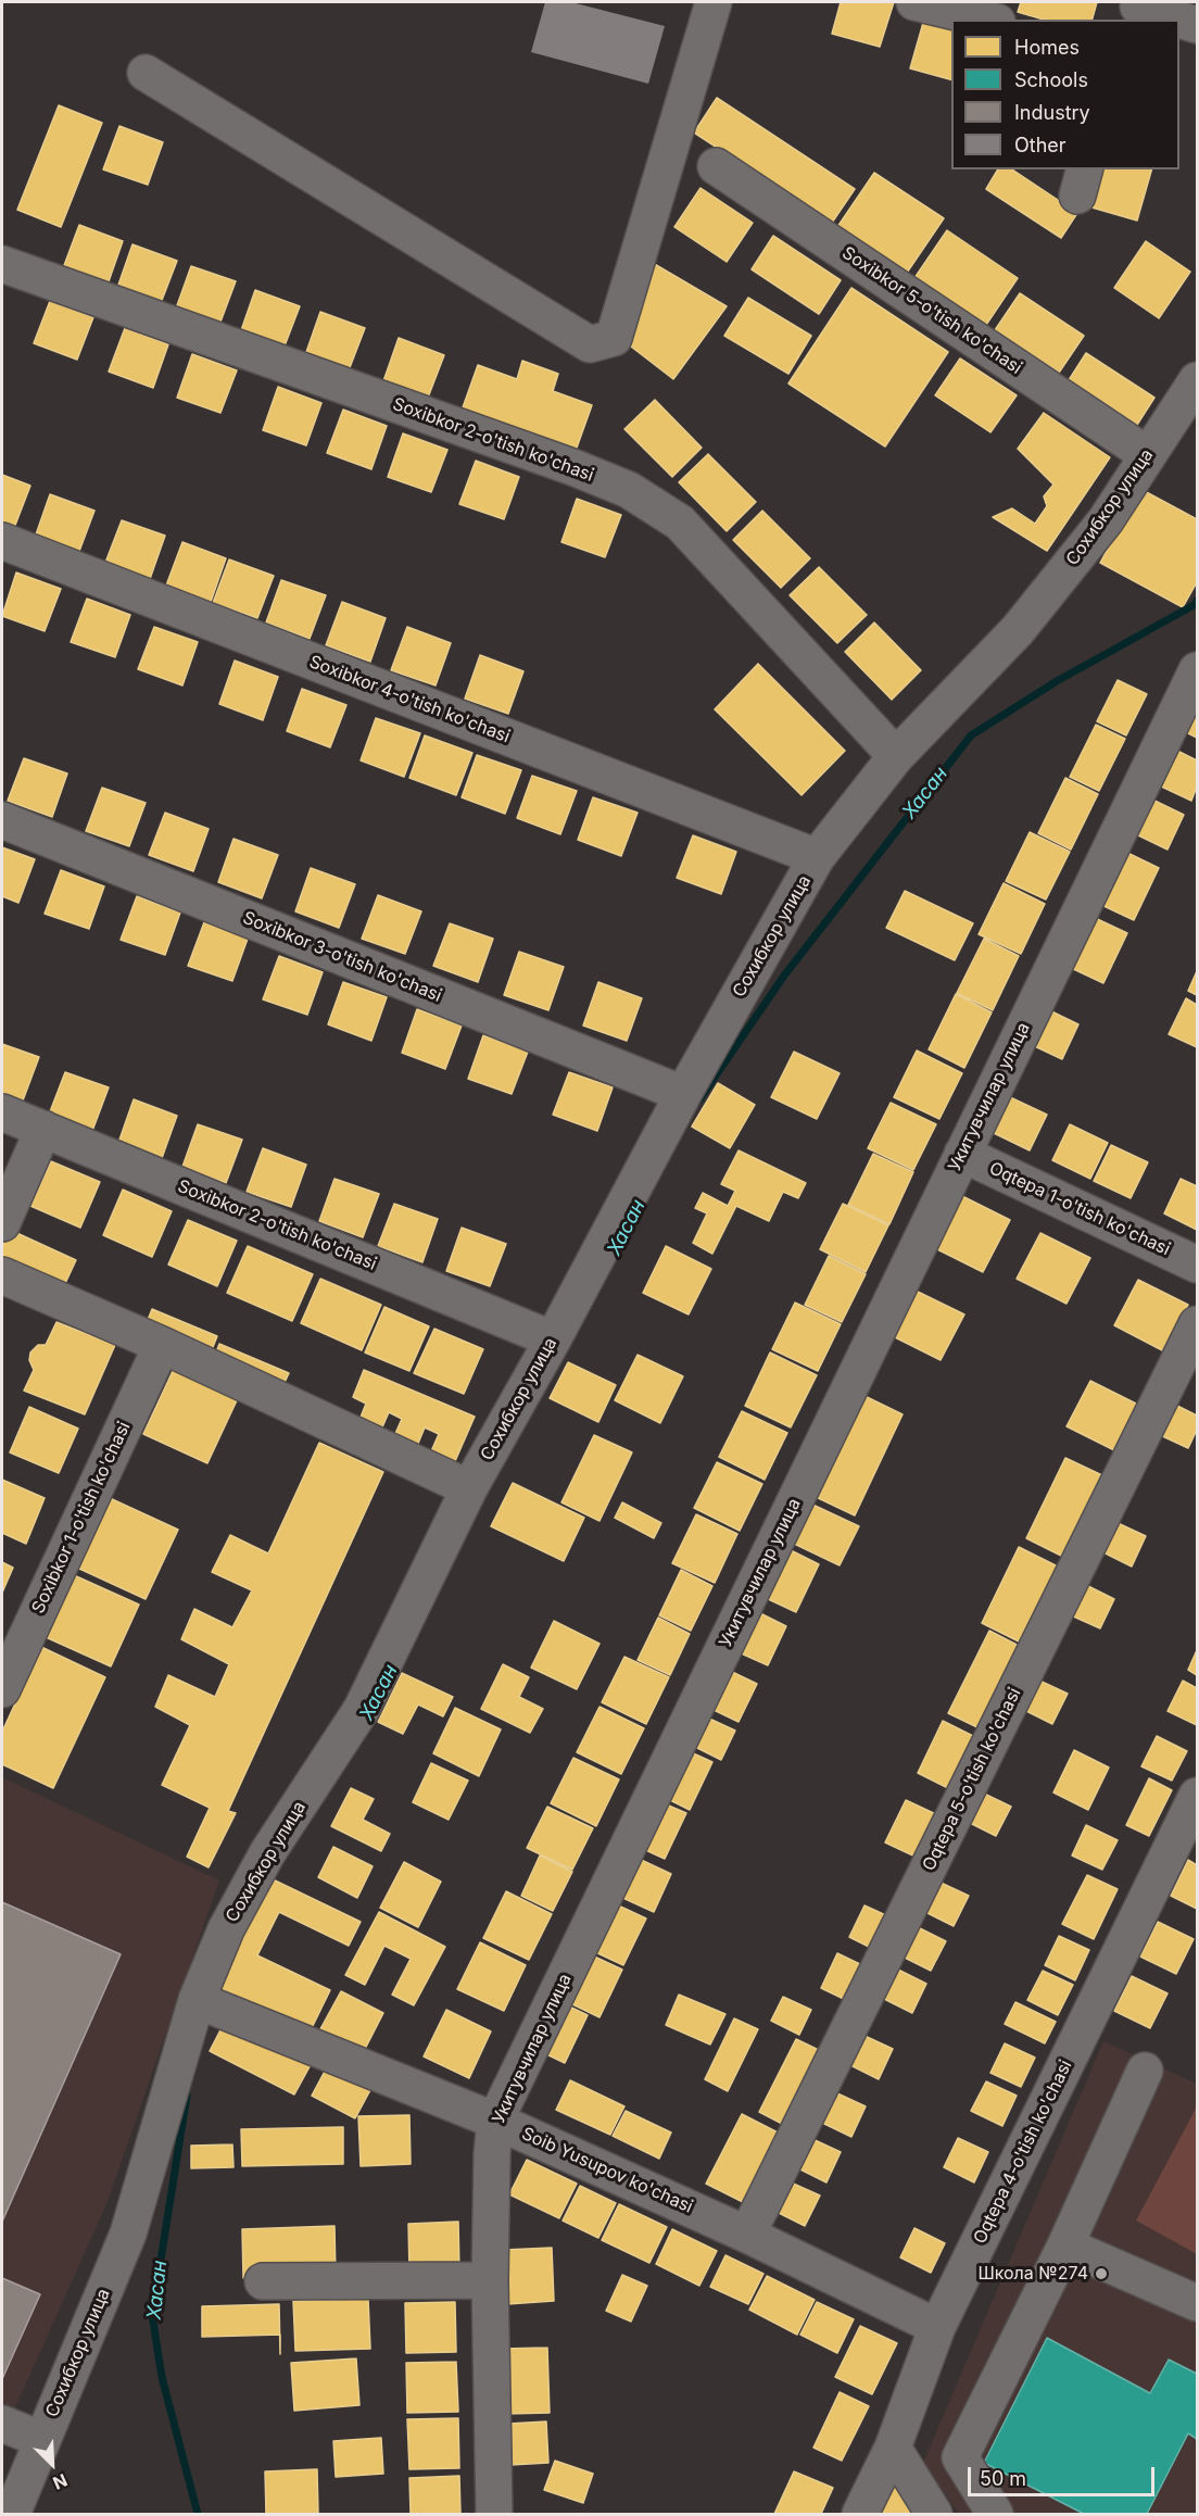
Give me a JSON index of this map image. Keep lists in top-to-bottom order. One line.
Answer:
{"streets":{"street":["Soxibkor 5-o'tish ko'chasi","Soxibkor 2-o'tish ko'chasi","Сохибкор улица","Soxibkor 4-o'tish ko'chasi","Soxibkor 3-o'tish ko'chasi","Укитувчилар улица","Oqtepa 1-o'tish ko'chasi","Soxibkor 1-o'tish ko'chasi","Oqtepa 5-o'tish ko'chasi","Oqtepa 4-o'tish ko'chasi","Soib Yusupov ko'chasi"]},"crossings":[["Soxibkor 5-o'tish ko'chasi","Сохибкор улица"],["Soxibkor 2-o'tish ko'chasi","Сохибкор улица"],["Сохибкор улица","Soxibkor 4-o'tish ko'chasi"],["Сохибкор улица","Soxibkor 3-o'tish ko'chasi"],["Сохибкор улица","Soib Yusupov ko'chasi"],["Укитувчилар улица","Oqtepa 1-o'tish ko'chasi"],["Укитувчилар улица","Soib Yusupov ko'chasi"],["Oqtepa 5-o'tish ko'chasi","Soib Yusupov ko'chasi"],["Oqtepa 4-o'tish ko'chasi","Soib Yusupov ko'chasi"]],"water":["Хасан"],"places":["Школа №274"],"legend":["Homes","Schools","Industry","Other"],"scale_bar":"50 m","north":"bottom right"}
